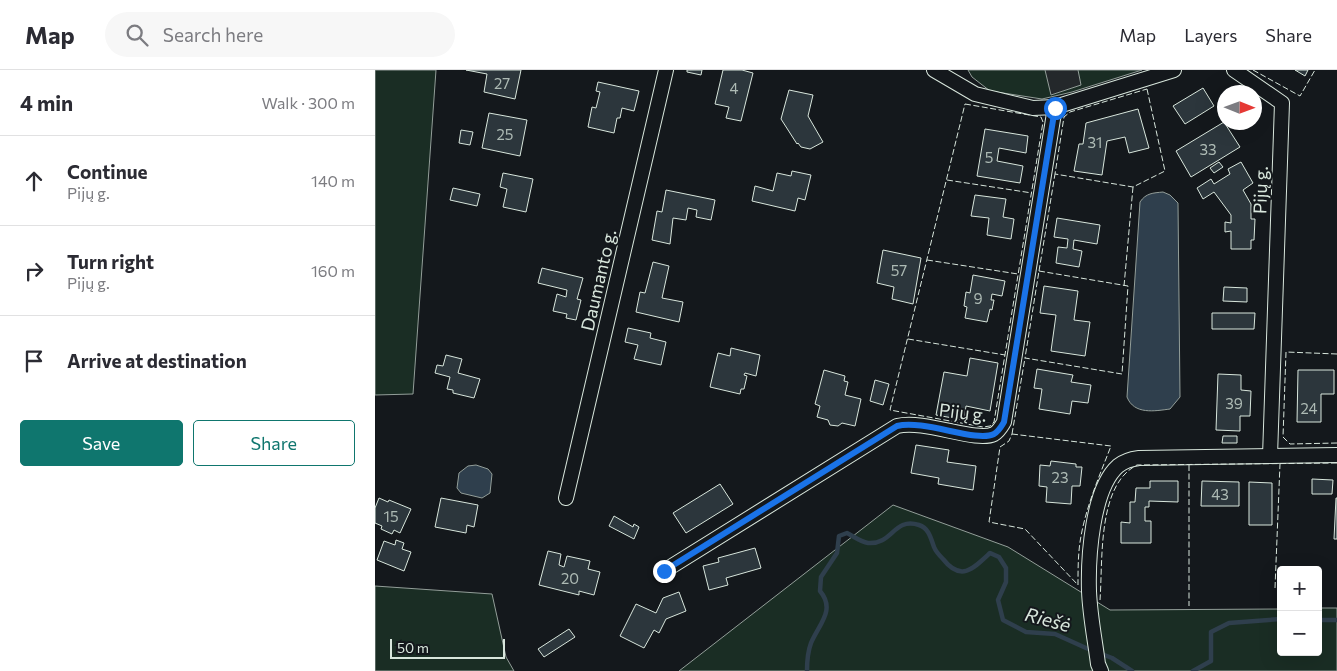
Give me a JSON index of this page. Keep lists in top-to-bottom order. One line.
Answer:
{"streets":{"street":["Pijų g.","Daumanto g."]},"water":["Riešė"],"house_numbers":["27","4","25","31","33","5","57","9","39","24","23","43","15","20"],"scale_bar":"50 m","north":"right","page":{"header":"Map","search":"Search here","nav":["Map","Layers","Share"],"heading":["4 min","Walk · 300 m"],"list":[["Continue","Pijų g.","140 m"],["Turn right","Pijų g.","160 m"],"Arrive at destination"],"buttons":["Save","Share"],"map_buttons":["+","−"],"scale":"50 m"}}
